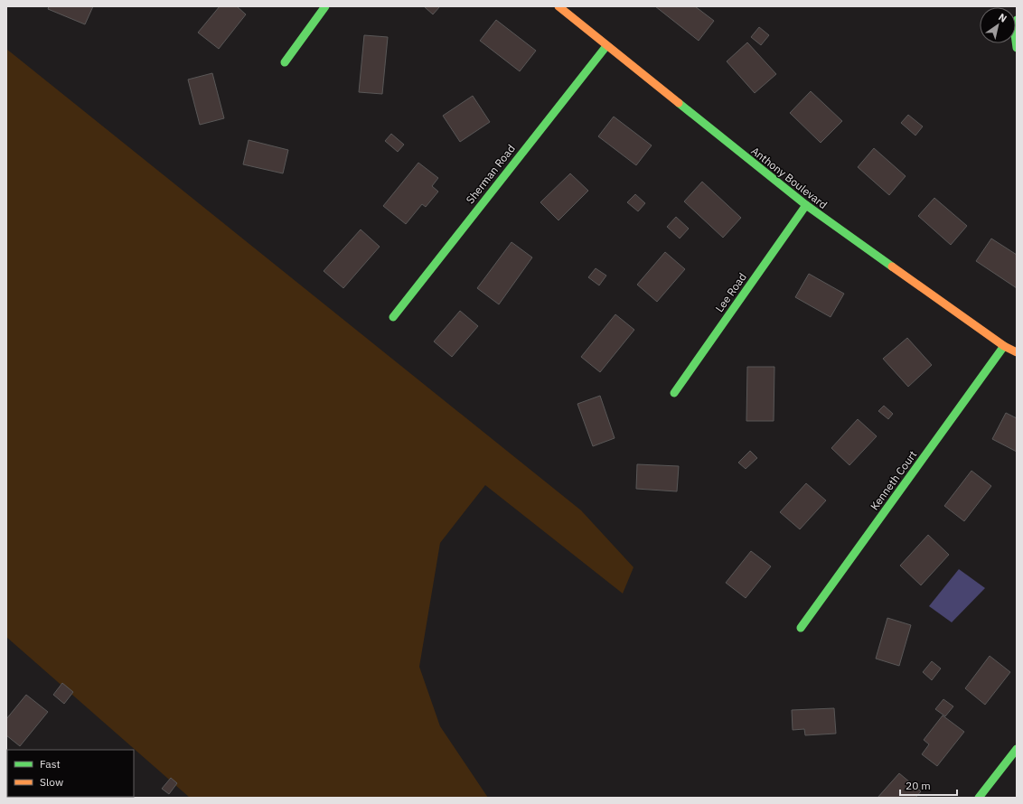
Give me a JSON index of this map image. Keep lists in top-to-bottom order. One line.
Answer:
{"streets":{"street":["Sherman Road","Anthony Boulevard","Lee Road","Kenneth Court"]},"crossings":[["Sherman Road","Anthony Boulevard"],["Anthony Boulevard","Lee Road"],["Anthony Boulevard","Kenneth Court"]],"legend":["Fast","Slow"],"scale_bar":"20 m","north":"top right"}
